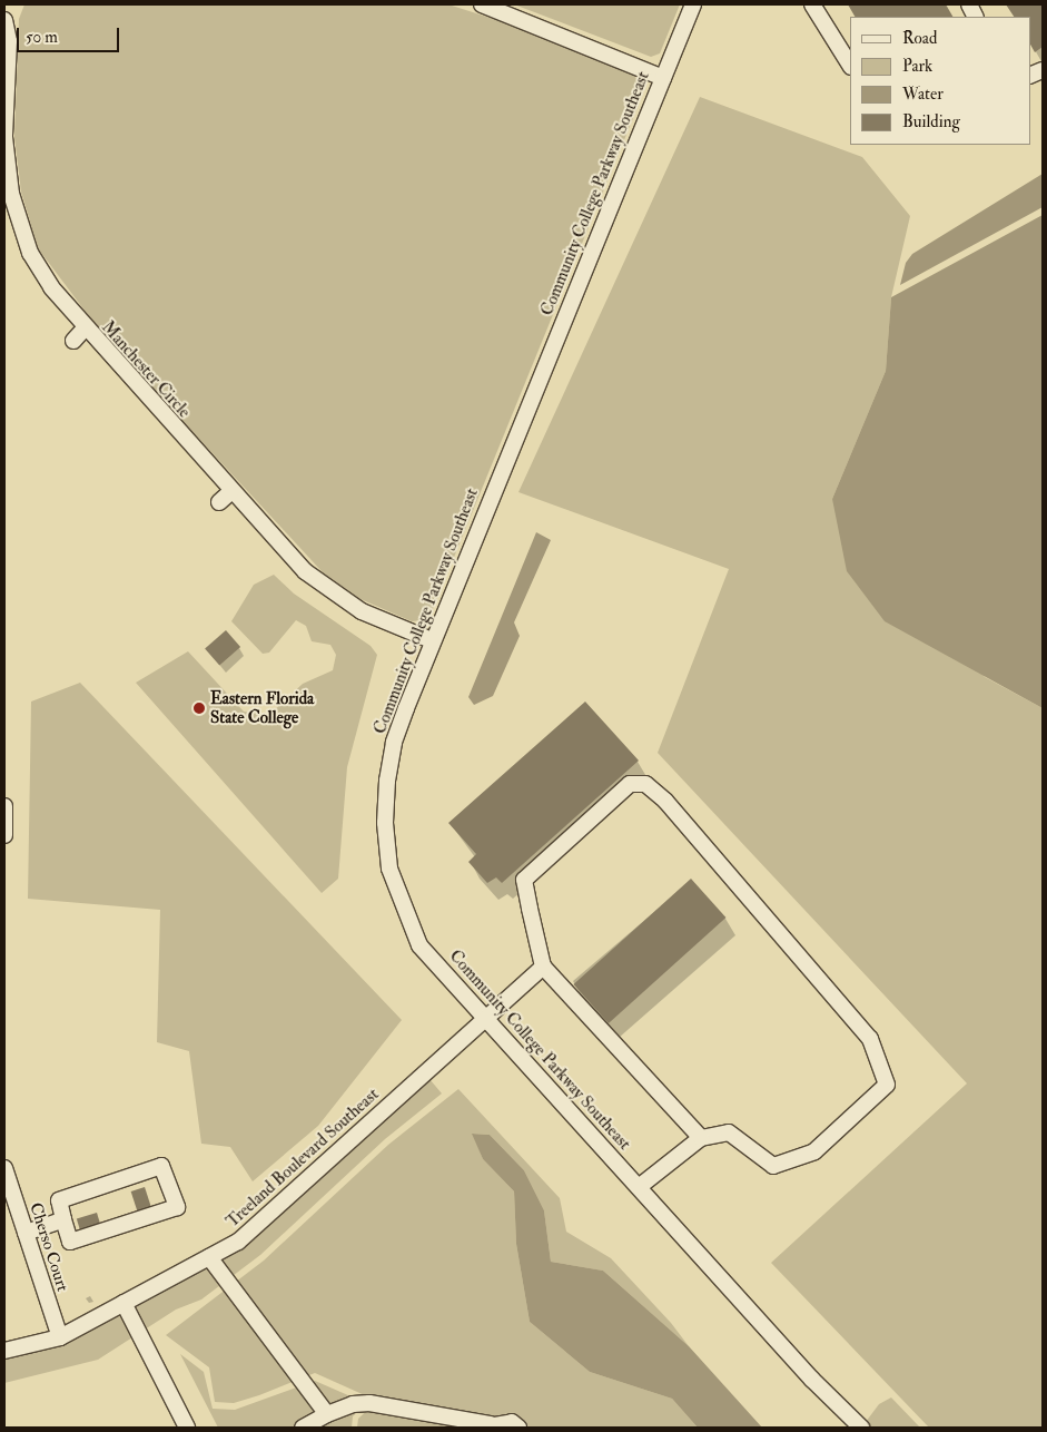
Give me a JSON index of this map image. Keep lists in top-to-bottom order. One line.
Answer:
{"streets":{"street":["Community College Parkway Southeast","Manchester Circle","Treeland Boulevard Southeast","Cherso Court"]},"crossings":[["Community College Parkway Southeast","Manchester Circle"],["Community College Parkway Southeast","Treeland Boulevard Southeast"],["Treeland Boulevard Southeast","Cherso Court"]],"places":["Eastern Florida State College"],"legend":["Road","Park","Water","Building"],"scale_bar":"50 m"}
